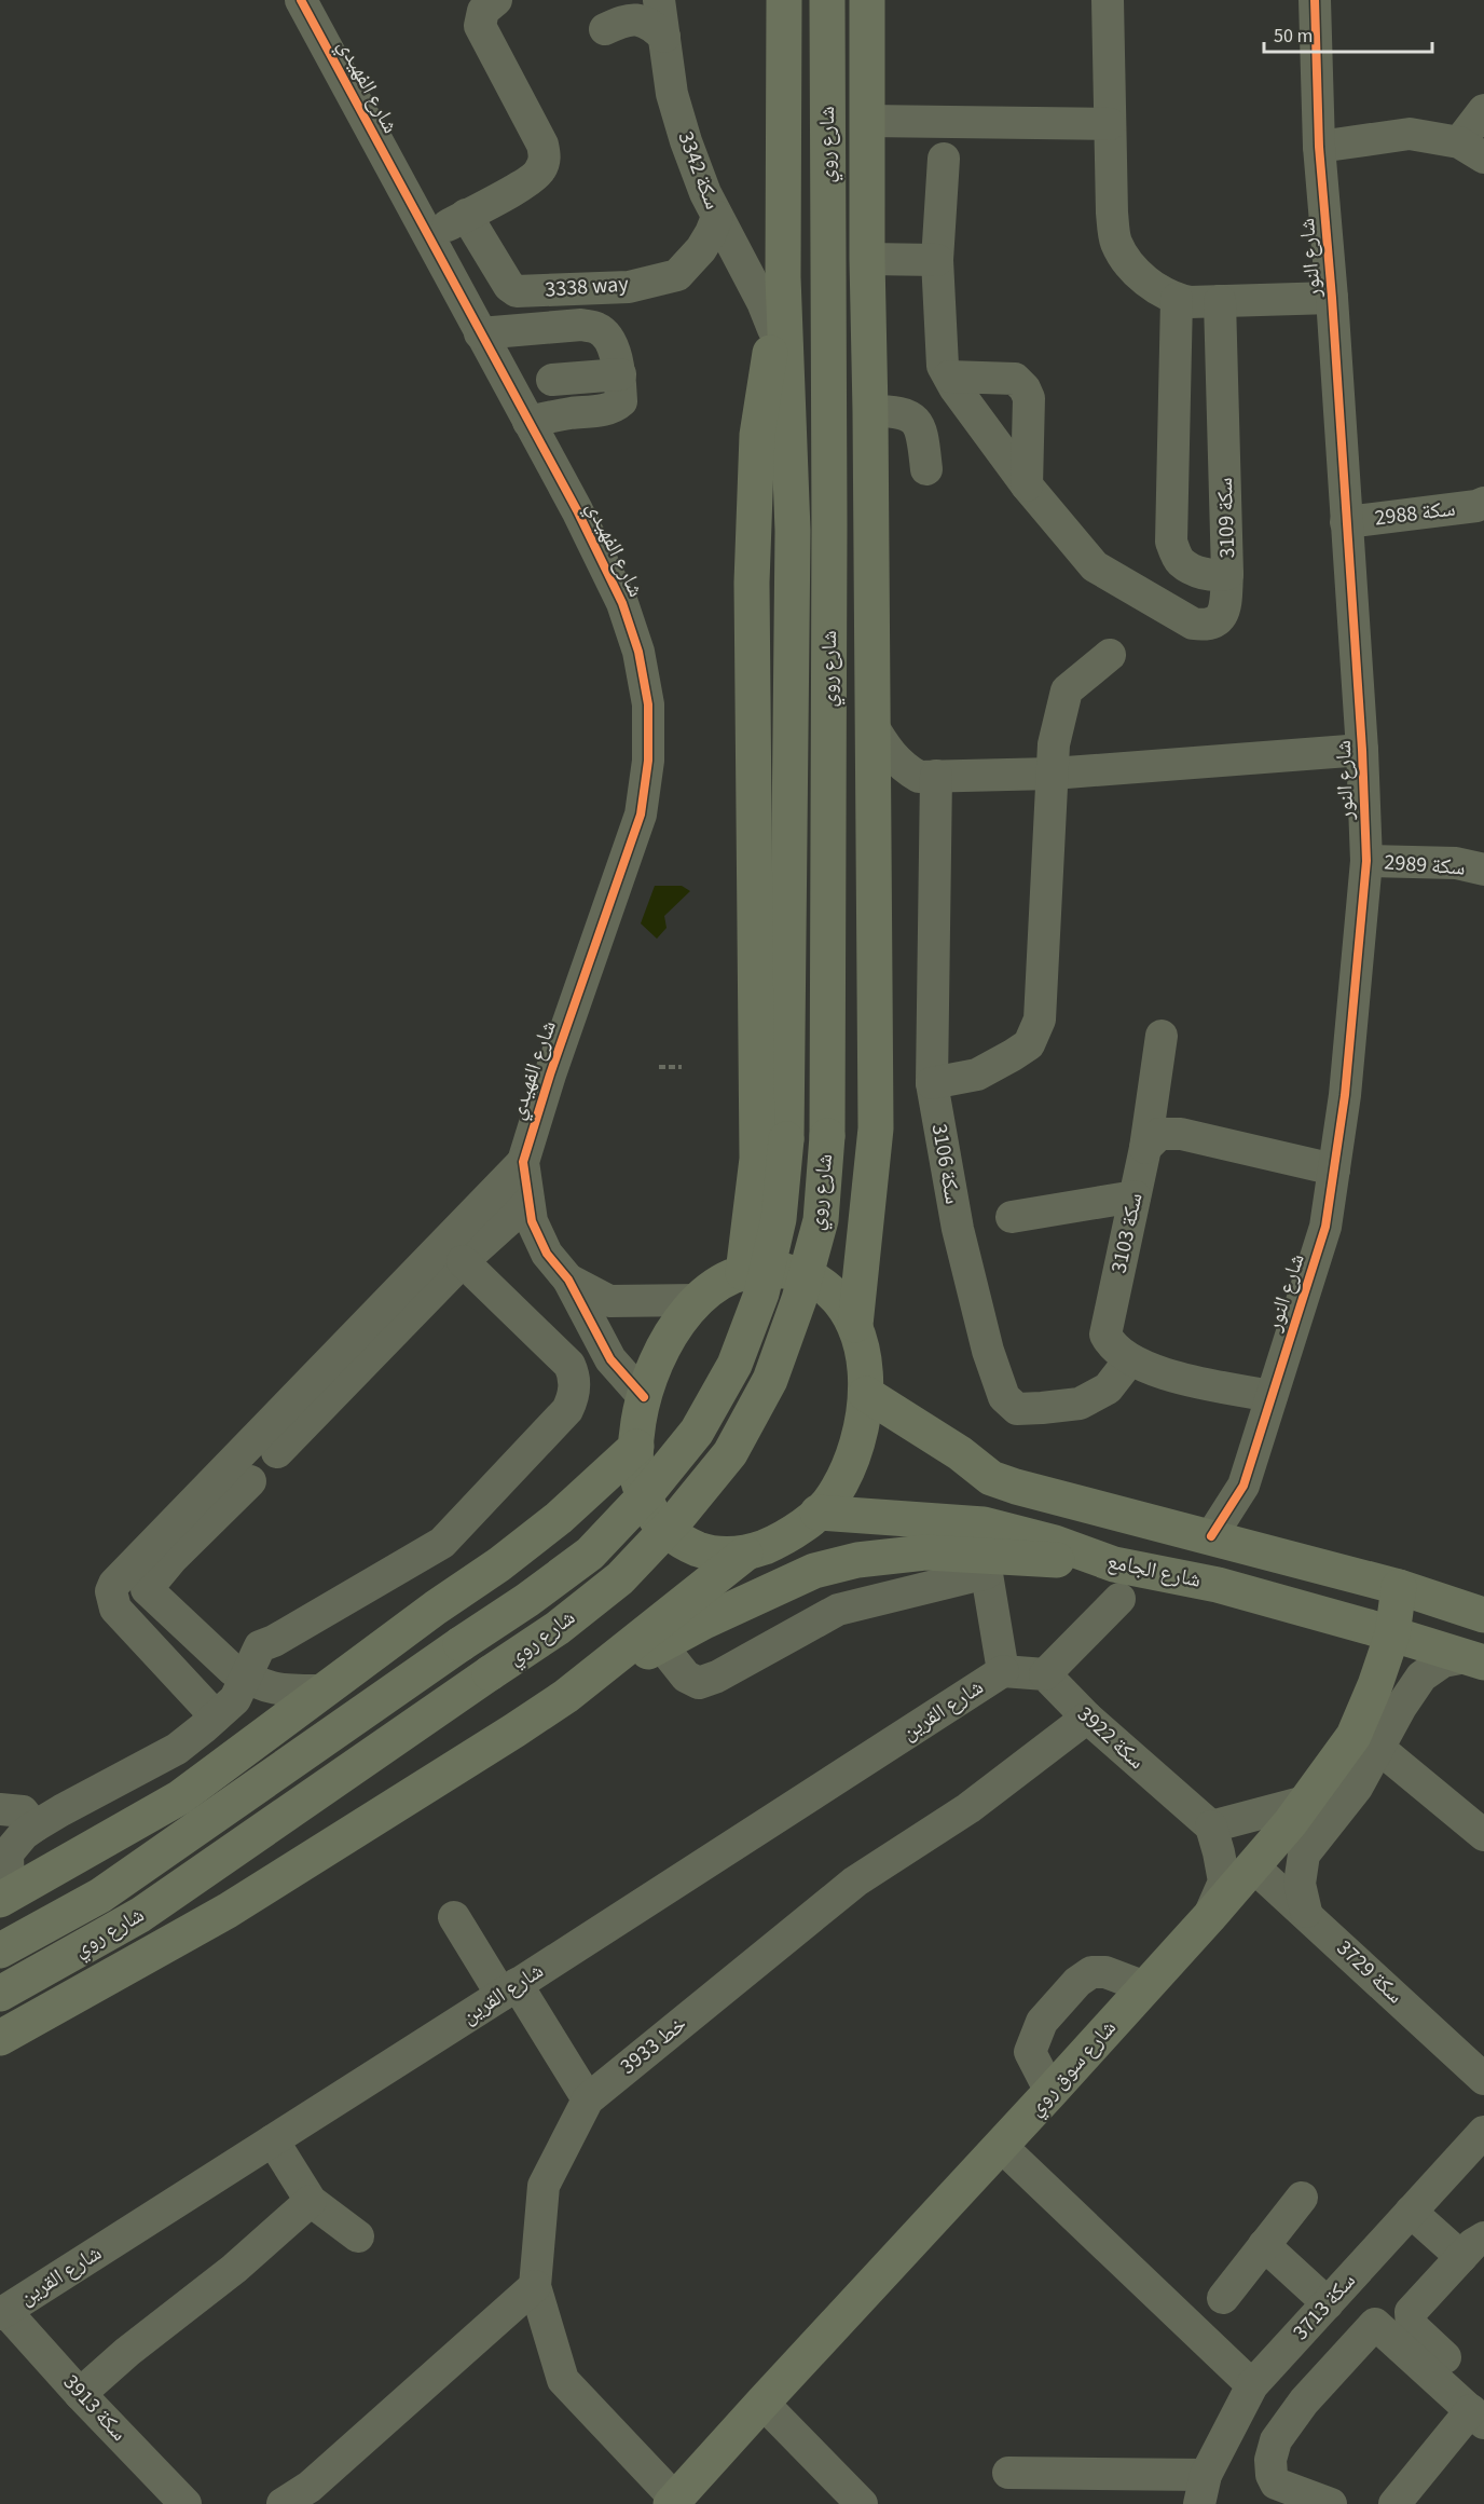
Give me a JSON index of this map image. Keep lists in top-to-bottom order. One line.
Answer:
{"streets":{"main road":["شارع روي","شارع الجامع","شارع سوق روي"],"street":["شارع الفهيدي","سكة 3342","شارع النور","3338 way","سكة 2988","سكة 3109","سكة 2989","سكة 3106","سكة 3103","شارع القرين","سكة 3922","سكة 3729","3933 خط","سكة 3713","سكة 3913"]},"crossings":[["سكة 3342","3338 way"],["شارع النور","سكة 2988"],["شارع النور","سكة 2989"],["شارع النور","سكة 3103"],["سكة 3106","سكة 3103"],["شارع الجامع","شارع سوق روي"],["شارع القرين","سكة 3913"],["سكة 3922","3933 خط"],["سكة 3729","شارع سوق روي"],["3933 خط","شارع سوق روي"]],"scale_bar":"50 m"}
